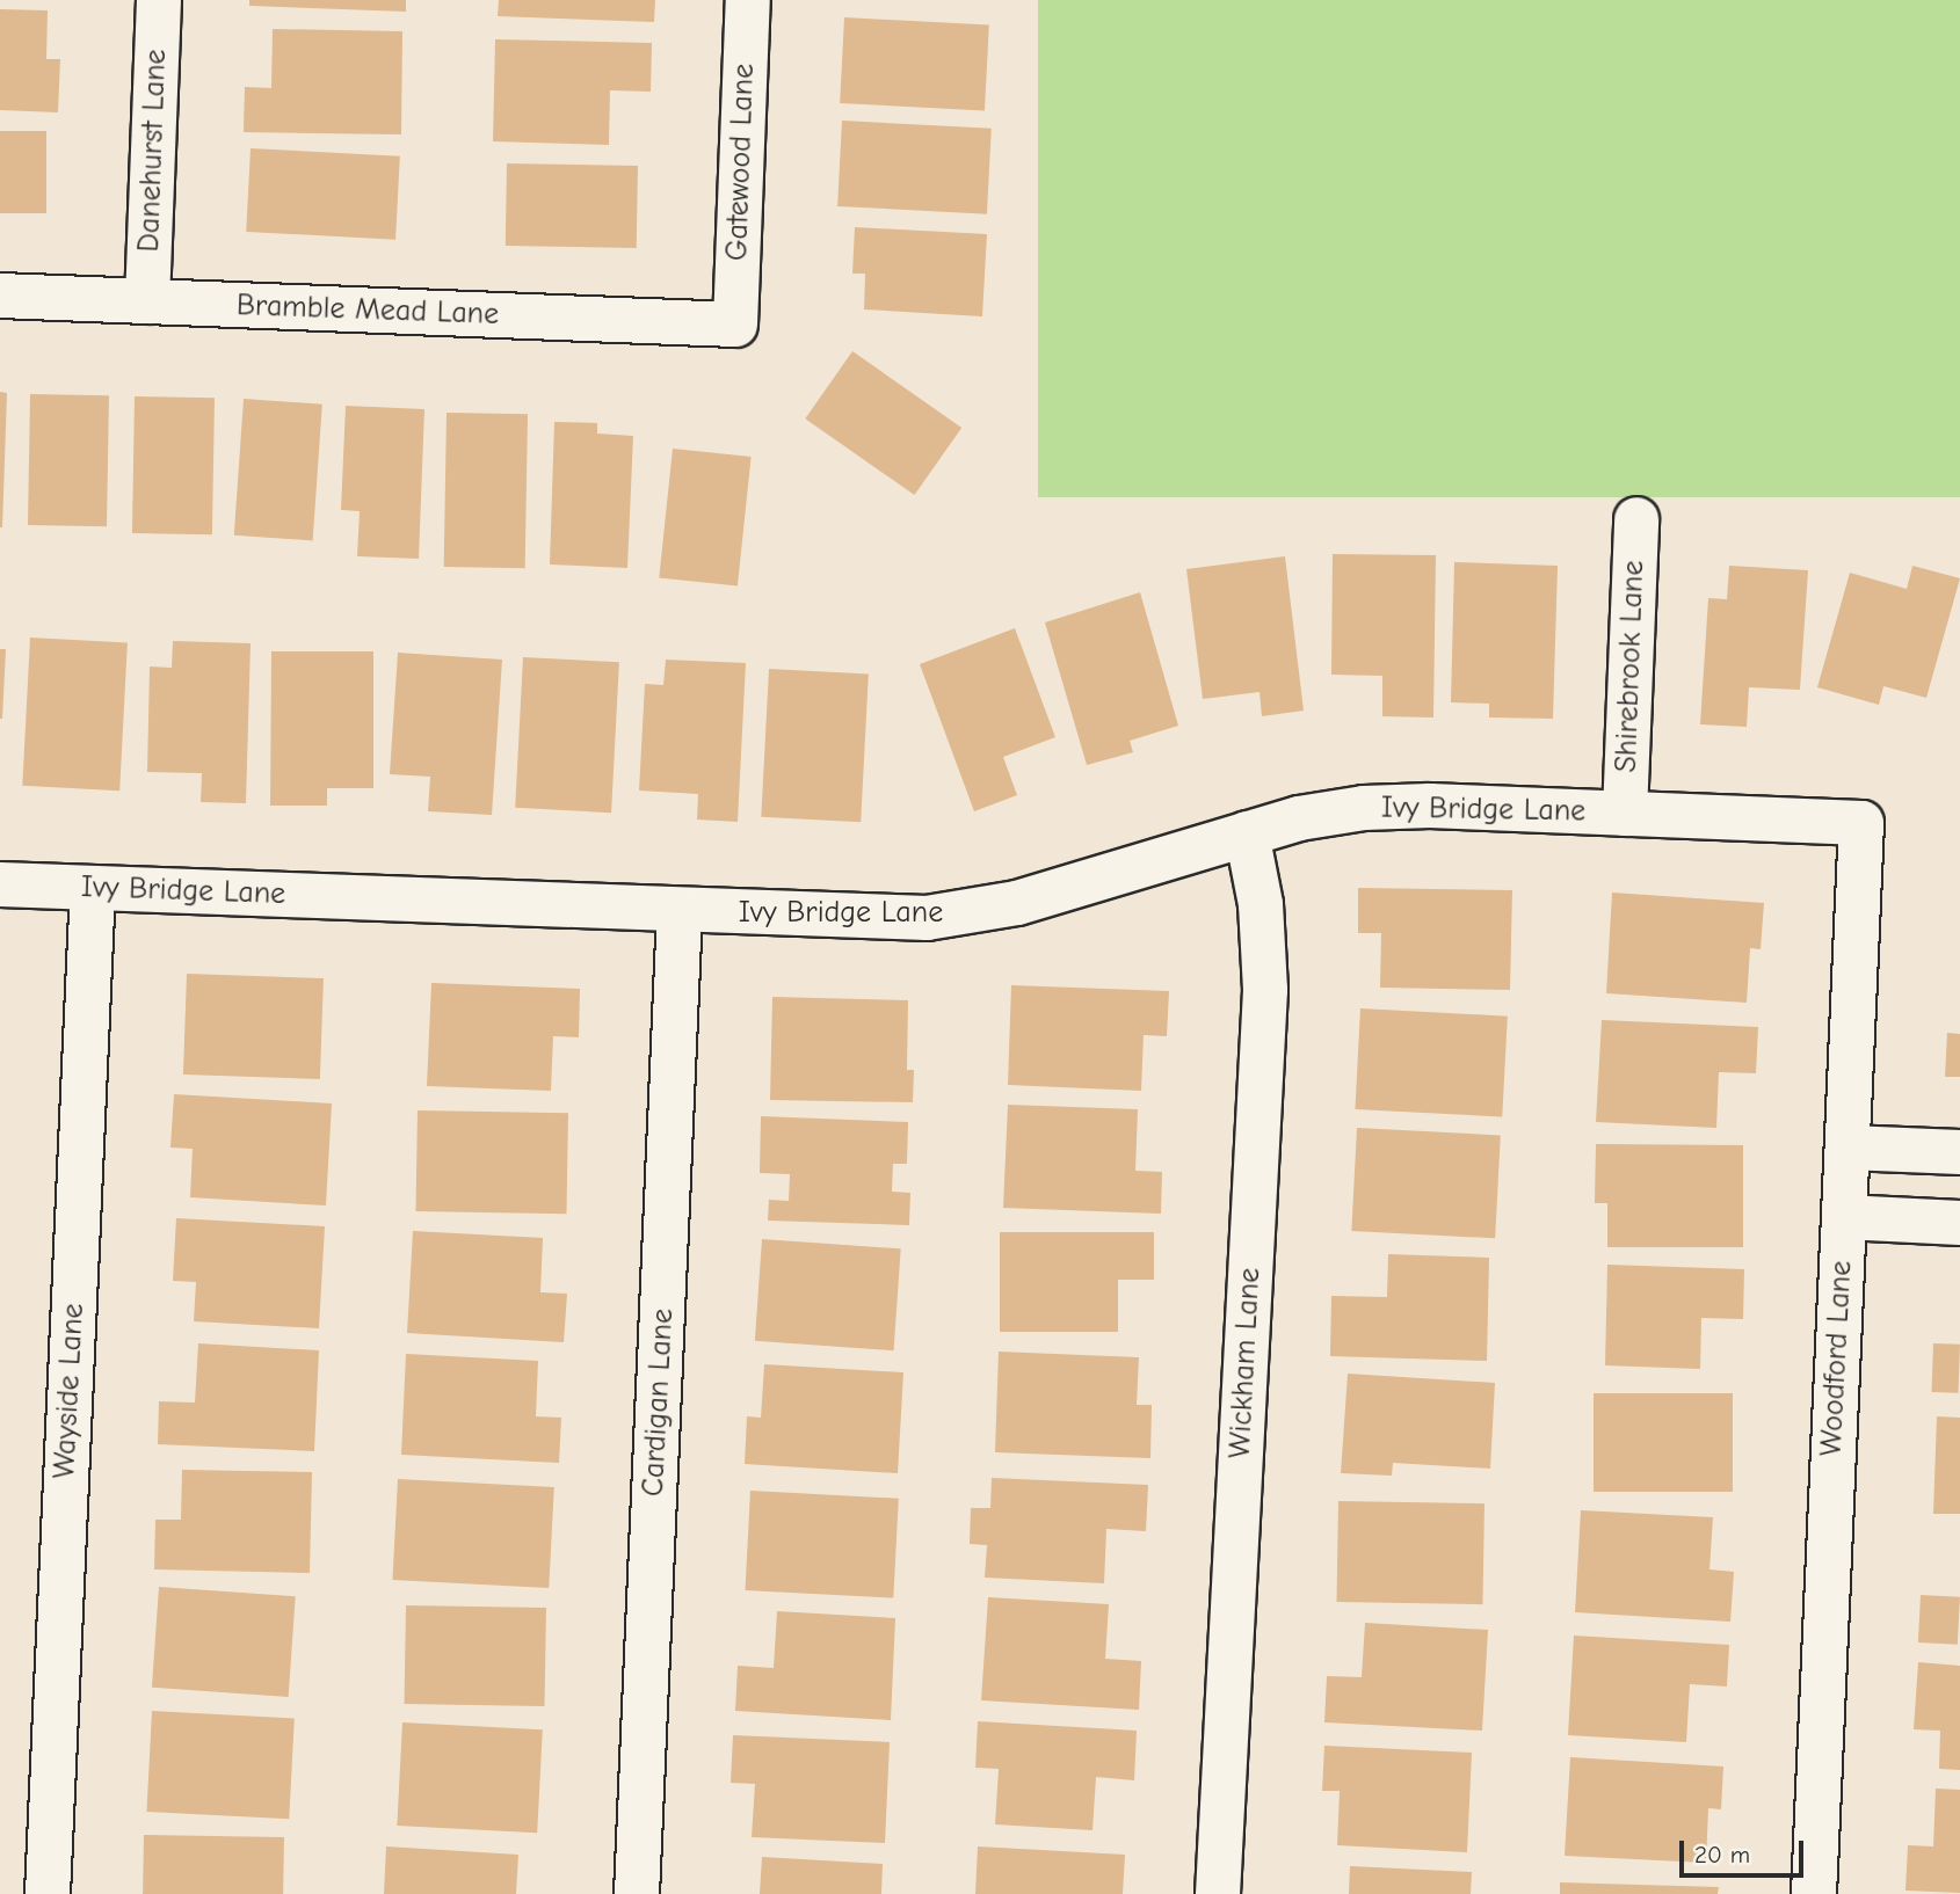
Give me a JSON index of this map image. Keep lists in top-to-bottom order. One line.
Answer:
{"streets":{"street":["Danehurst Lane","Gatewood Lane","Bramble Mead Lane","Shirebrook Lane","Ivy Bridge Lane","Woodford Lane","Wickham Lane","Wayside Lane","Cardigan Lane"]},"crossings":[["Danehurst Lane","Bramble Mead Lane"],["Gatewood Lane","Bramble Mead Lane"],["Shirebrook Lane","Ivy Bridge Lane"],["Ivy Bridge Lane","Woodford Lane"],["Ivy Bridge Lane","Wickham Lane"],["Ivy Bridge Lane","Wayside Lane"],["Ivy Bridge Lane","Cardigan Lane"]],"scale_bar":"20 m"}
